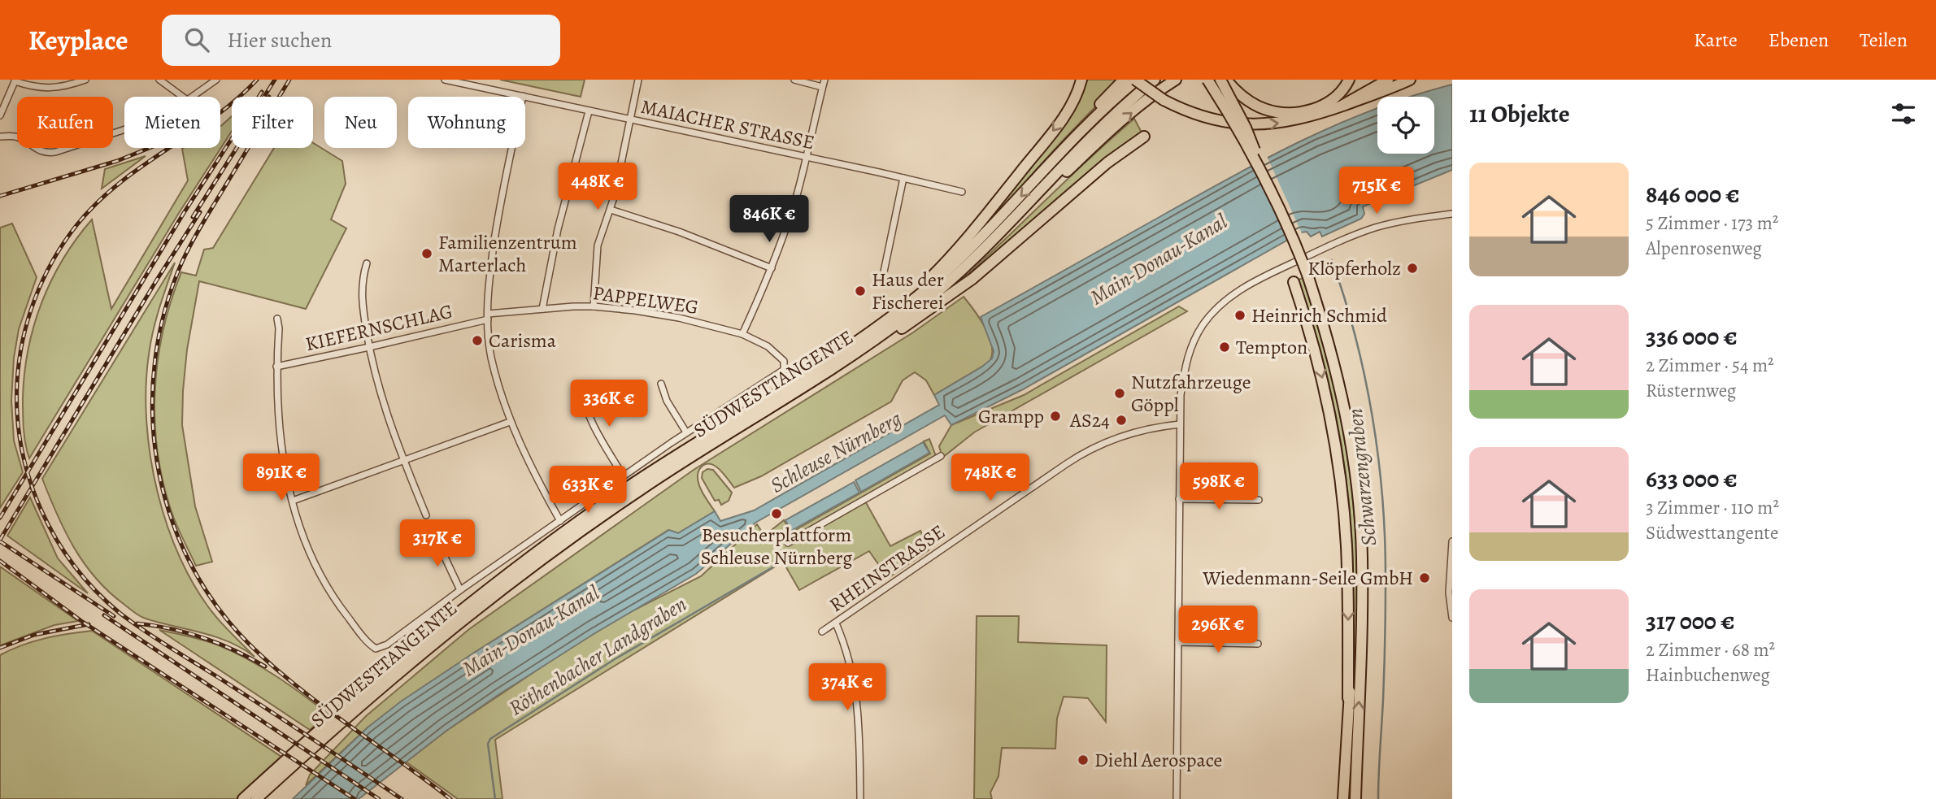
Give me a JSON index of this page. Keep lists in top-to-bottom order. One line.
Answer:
{"streets":{"highway":["SÜDWESTTANGENTE"],"street":["MAIACHER STRASSE","PAPPELWEG","KIEFERNSCHLAG","RHEINSTRASSE"]},"crossings":[["PAPPELWEG","KIEFERNSCHLAG"]],"water":["Main-Donau-Kanal","Schleuse Nürnberg","Schwarzengraben","Röthenbacher Landgraben"],"places":["Familienzentrum Marterlach","Klöpferholz","Haus der Fischerei","Heinrich Schmid","Carisma","Tempton","Nutzfahrzeuge Göppl","Grampp","AS24","Besucherplattform Schleuse Nürnberg","Wiedenmann-Seile GmbH","Diehl Aerospace"],"page":{"header":"Keyplace","search":"Hier suchen","nav":["Karte","Ebenen","Teilen"],"heading":"11 Objekte","chip":["Kaufen","Mieten","Filter","Neu","Wohnung"],"list":[{"name":"846 000 €","note":"5 Zimmer · 173 m² · Alpenrosenweg"},{"name":"336 000 €","note":"2 Zimmer · 54 m² · Rüsternweg"},{"name":"633 000 €","note":"3 Zimmer · 110 m² · Südwesttangente"},{"name":"317 000 €","note":"2 Zimmer · 68 m² · Hainbuchenweg"}],"price":["448K €","715K €","846K €","336K €","891K €","748K €","598K €","633K €","317K €","296K €","374K €"]}}
